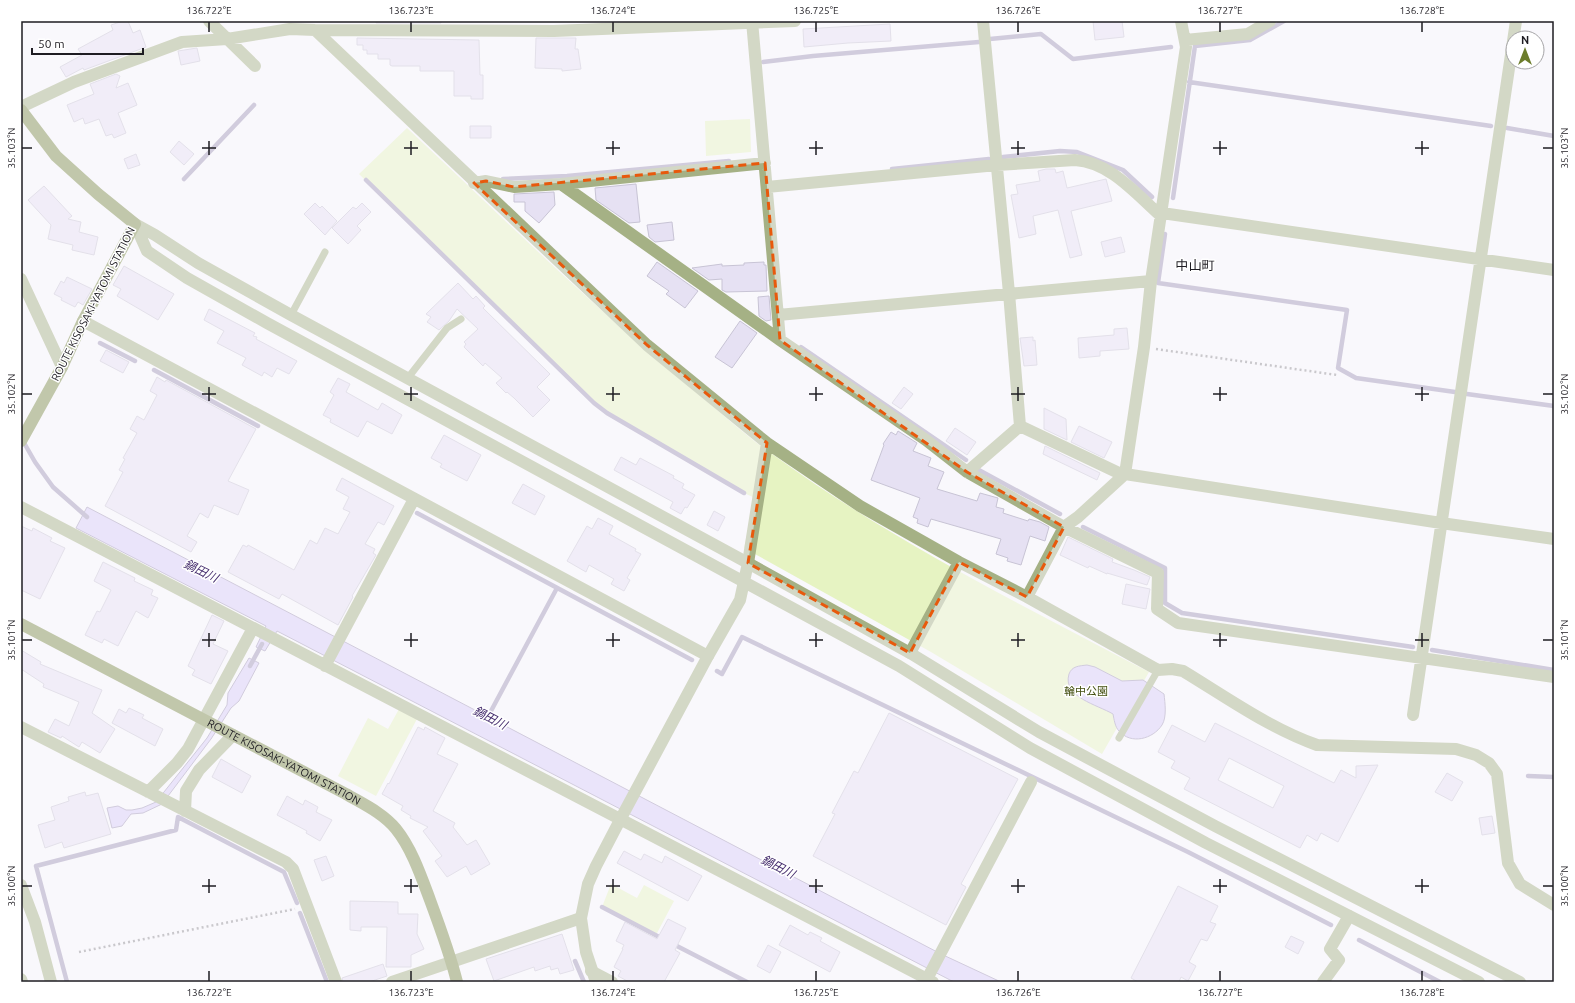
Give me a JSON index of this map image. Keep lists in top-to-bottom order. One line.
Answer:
{"streets":{"main road":["ROUTE KISOSAKI-YATOMI STATION"]},"districts":["中山町"],"water":["鍋田川"],"parks":["輪中公園"],"scale_bar":"50 m","north":"top","coordinates":["136.722°E","136.723°E","136.724°E","136.725°E","136.726°E","136.727°E","136.728°E","35.103°N","35.102°N","35.101°N","35.100°N"]}
